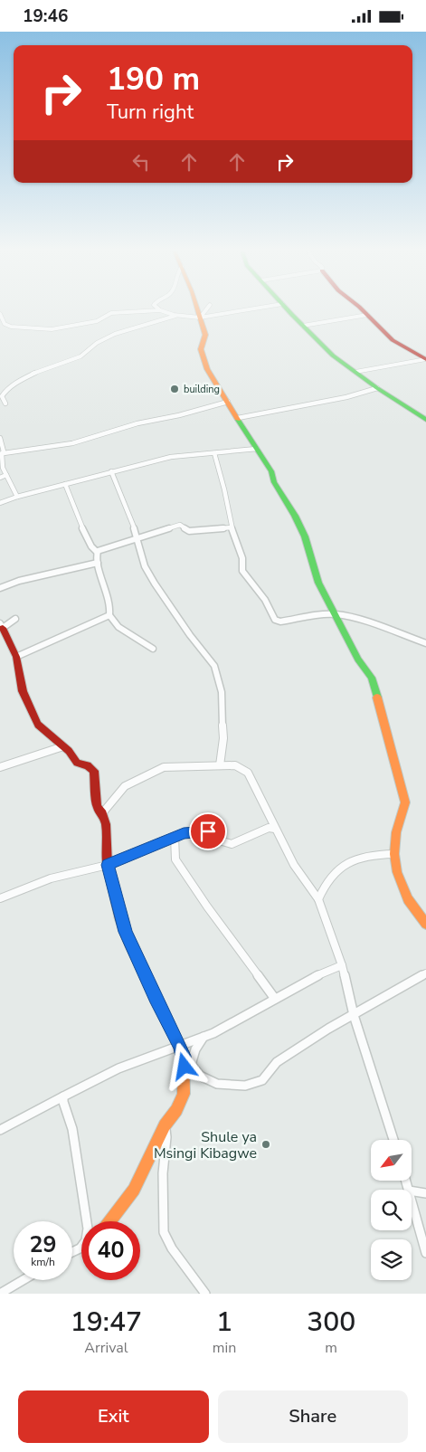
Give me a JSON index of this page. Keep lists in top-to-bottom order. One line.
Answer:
{"places":["building","Shule ya Msingi Kibagwe"],"north":"bottom left","page":{"status":"19:46","turn":["190 m","Turn right"],"speed":"29 km/h","limit":"40","eta":["19:47","Arrival","1","min","300","m"],"buttons":["Exit","Share"]}}
